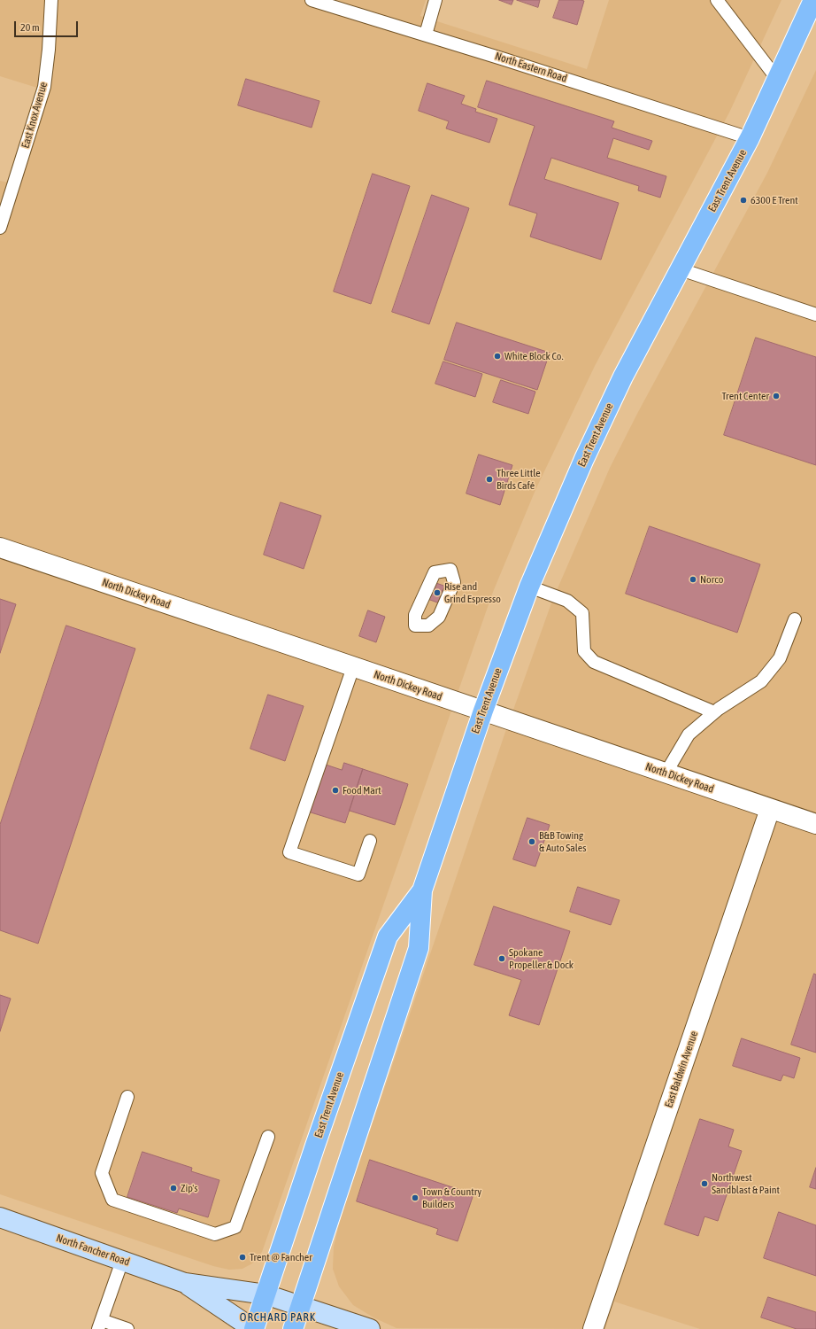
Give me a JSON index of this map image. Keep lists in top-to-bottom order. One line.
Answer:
{"streets":{"main road":["East Trent Avenue"],"street":["North Dickey Road","East Baldwin Avenue","North Fancher Road"],"lane":["North Eastern Road","East Knox Avenue"]},"crossings":[["North Eastern Road","East Trent Avenue"],["East Trent Avenue","North Dickey Road"],["East Trent Avenue","North Fancher Road"],["North Dickey Road","East Baldwin Avenue"]],"districts":["ORCHARD PARK"],"places":["6300 E Trent","White Block Co.","Trent Center","Three Little Birds Café","Norco","Rise and Grind Espresso","Food Mart","B&B Towing & Auto Sales","Spokane Propeller & Dock","Northwest Sandblast & Paint","Zip's","Town & Country Builders","Trent @ Fancher"],"scale_bar":"20 m"}
